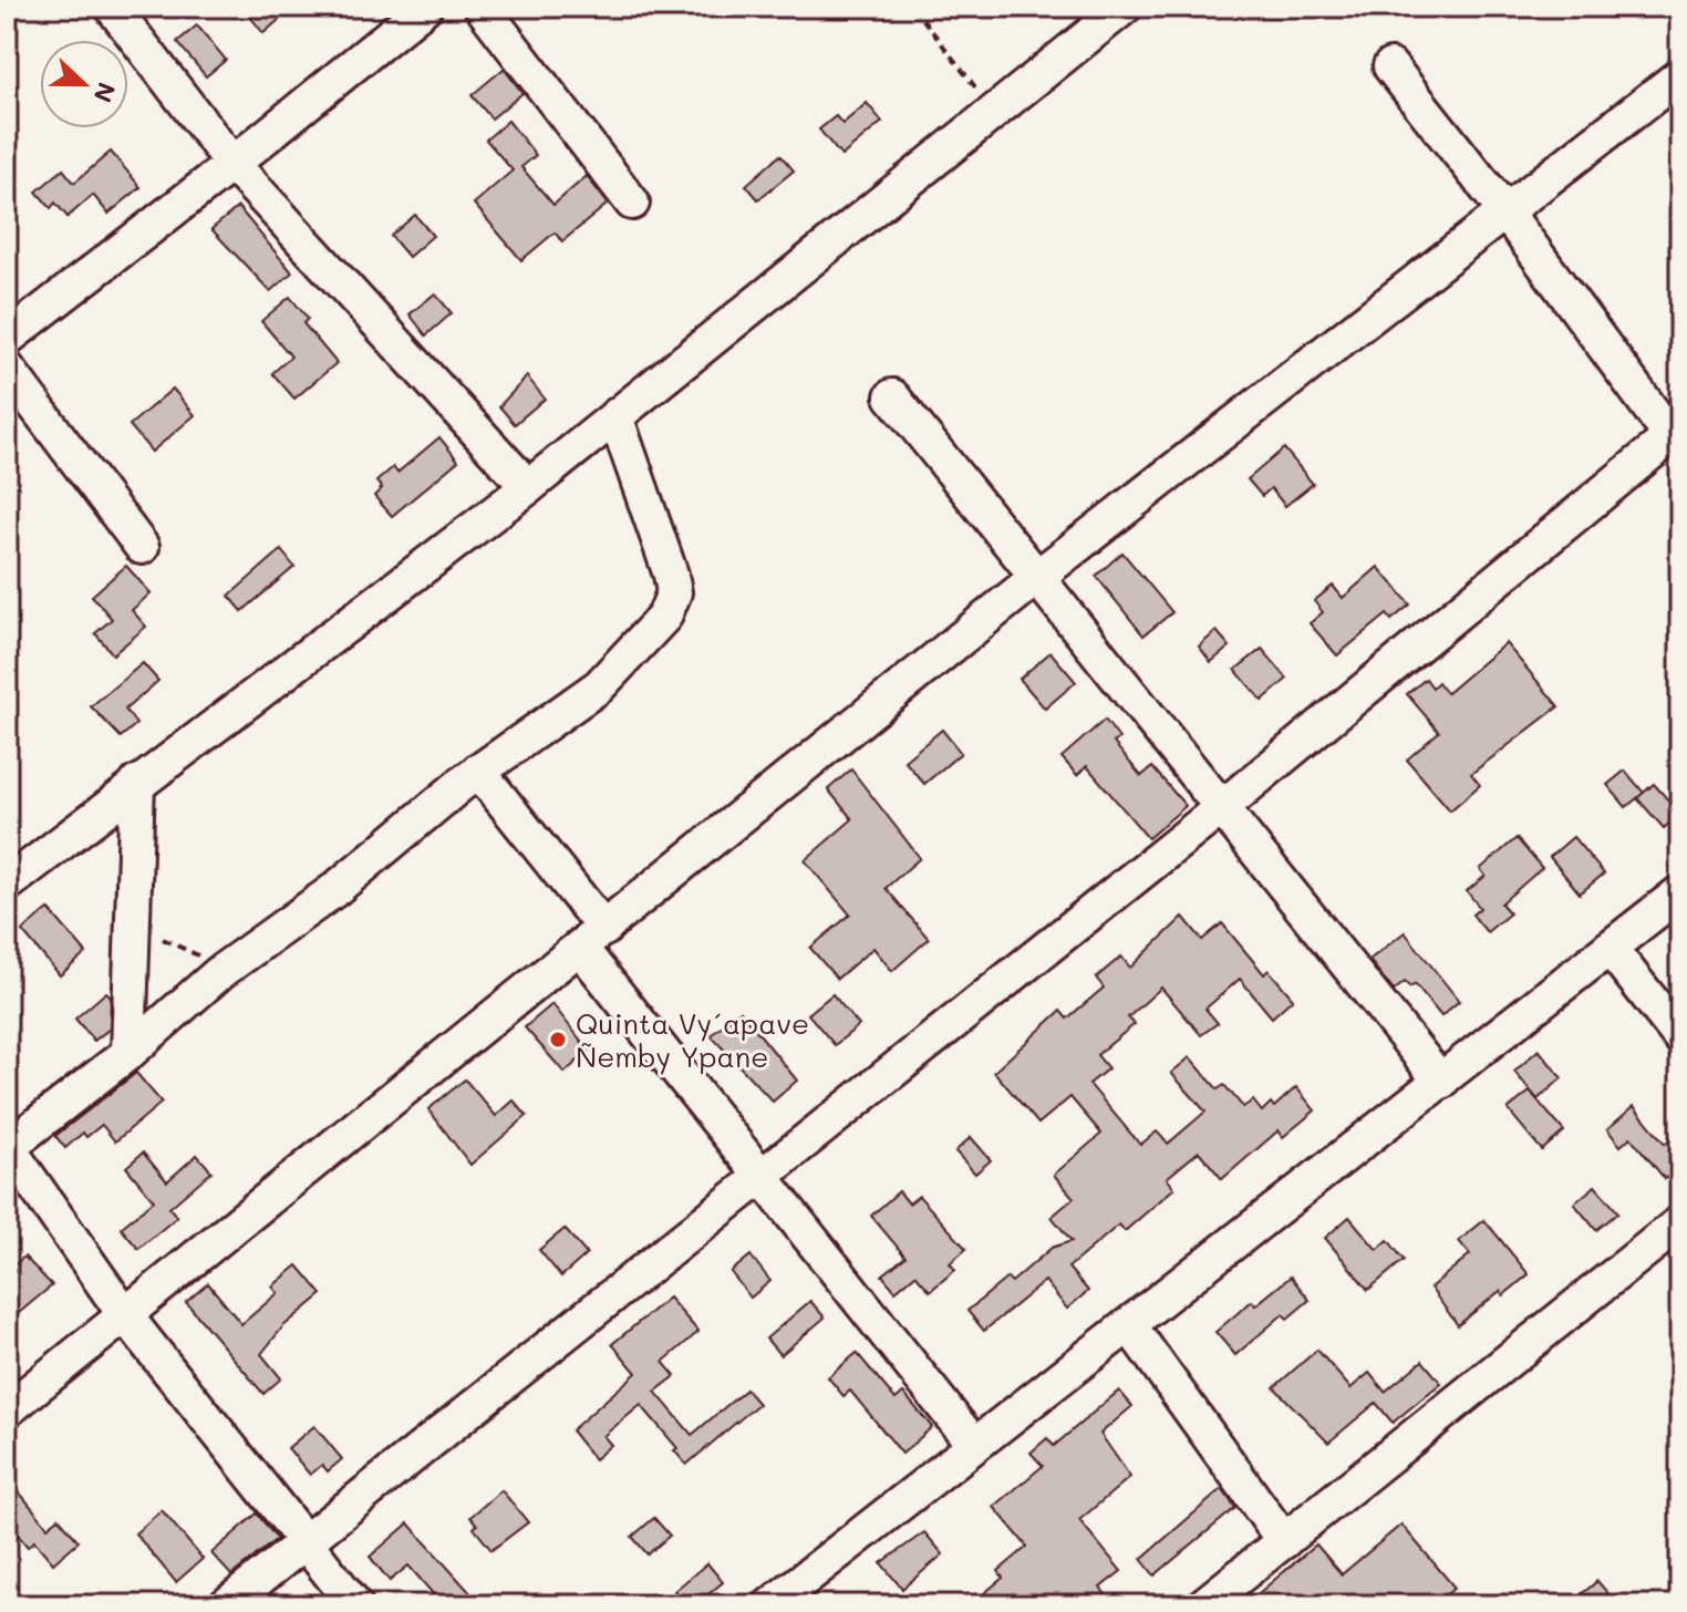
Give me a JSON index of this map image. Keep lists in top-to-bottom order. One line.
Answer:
{"places":["Quinta Vy´apave Ñemby Ypane"],"north":"right"}
